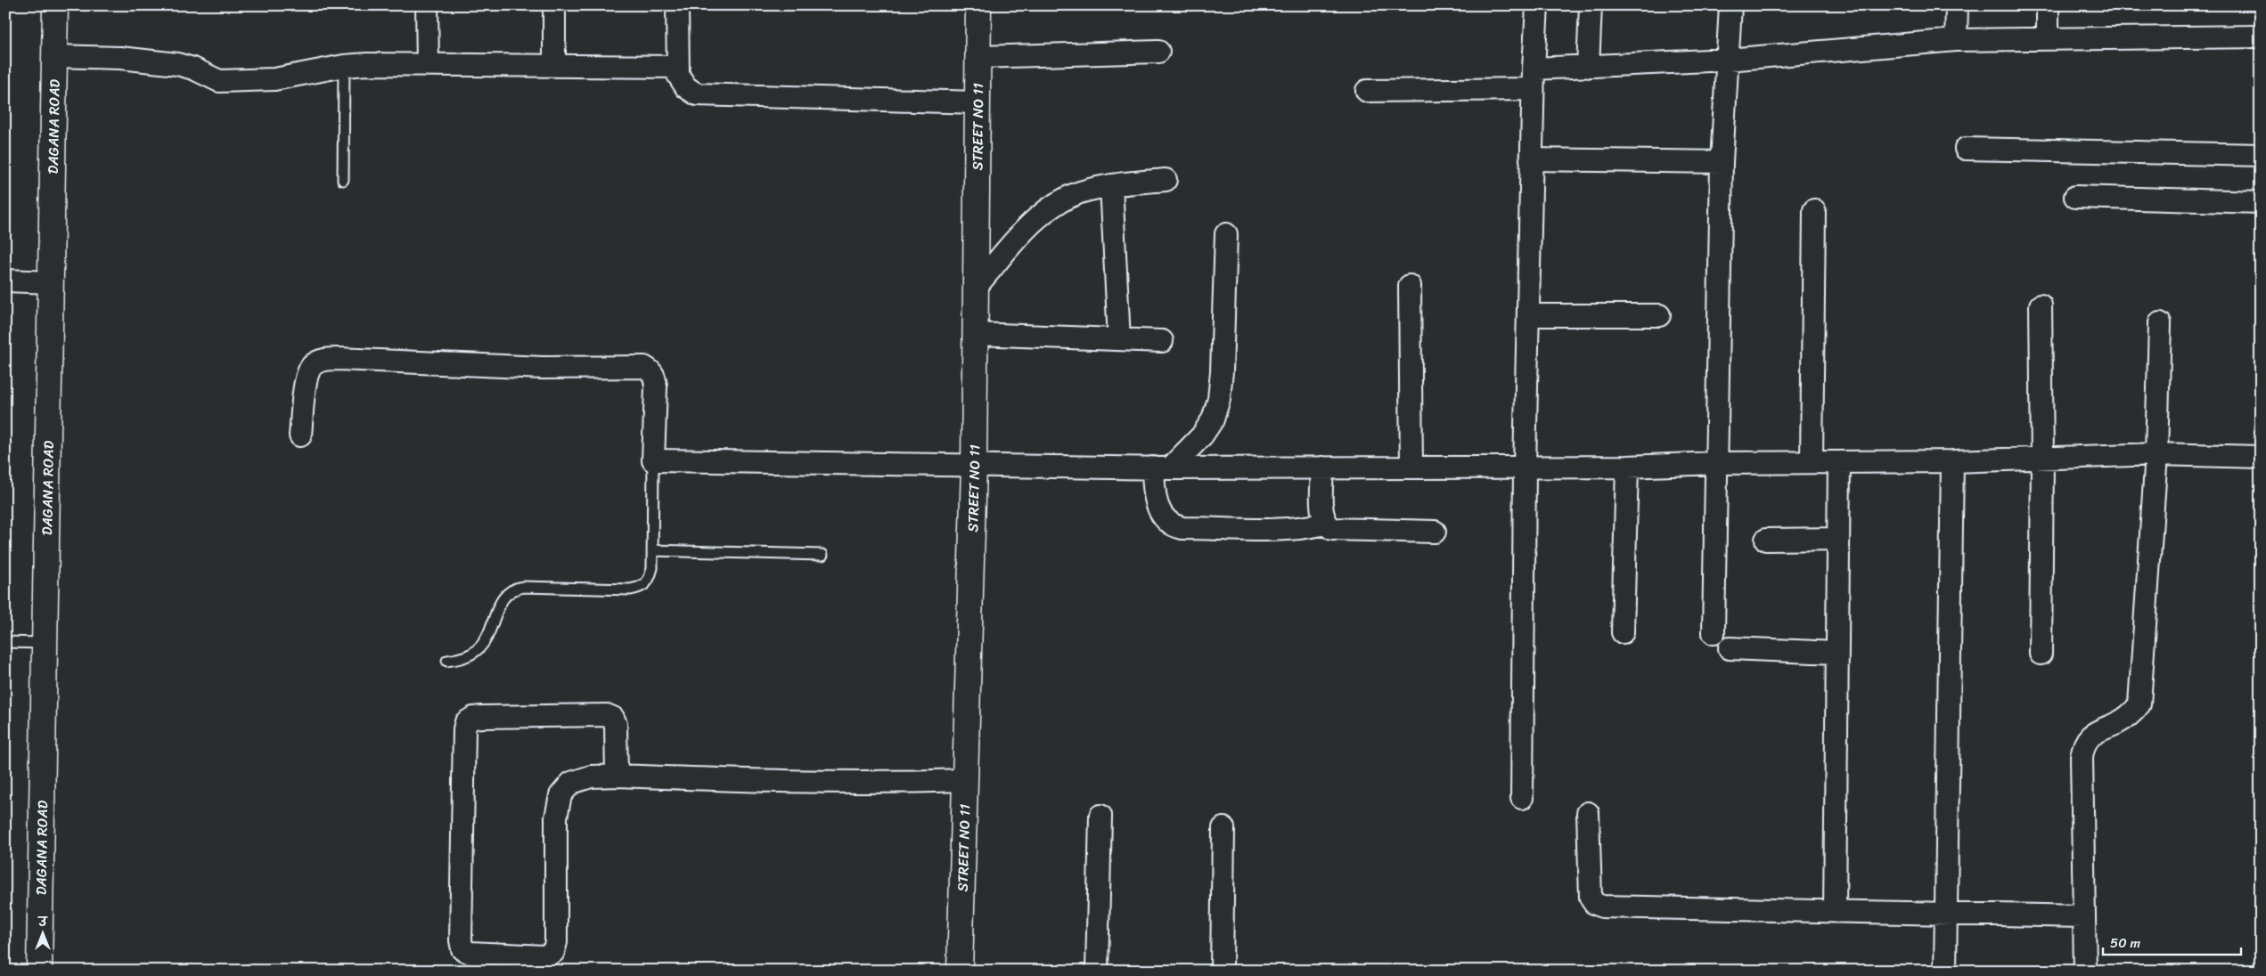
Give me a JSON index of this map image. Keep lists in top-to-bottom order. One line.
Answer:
{"streets":{"street":["DAGANA ROAD","STREET NO 11"]},"scale_bar":"50 m","north":"top"}
